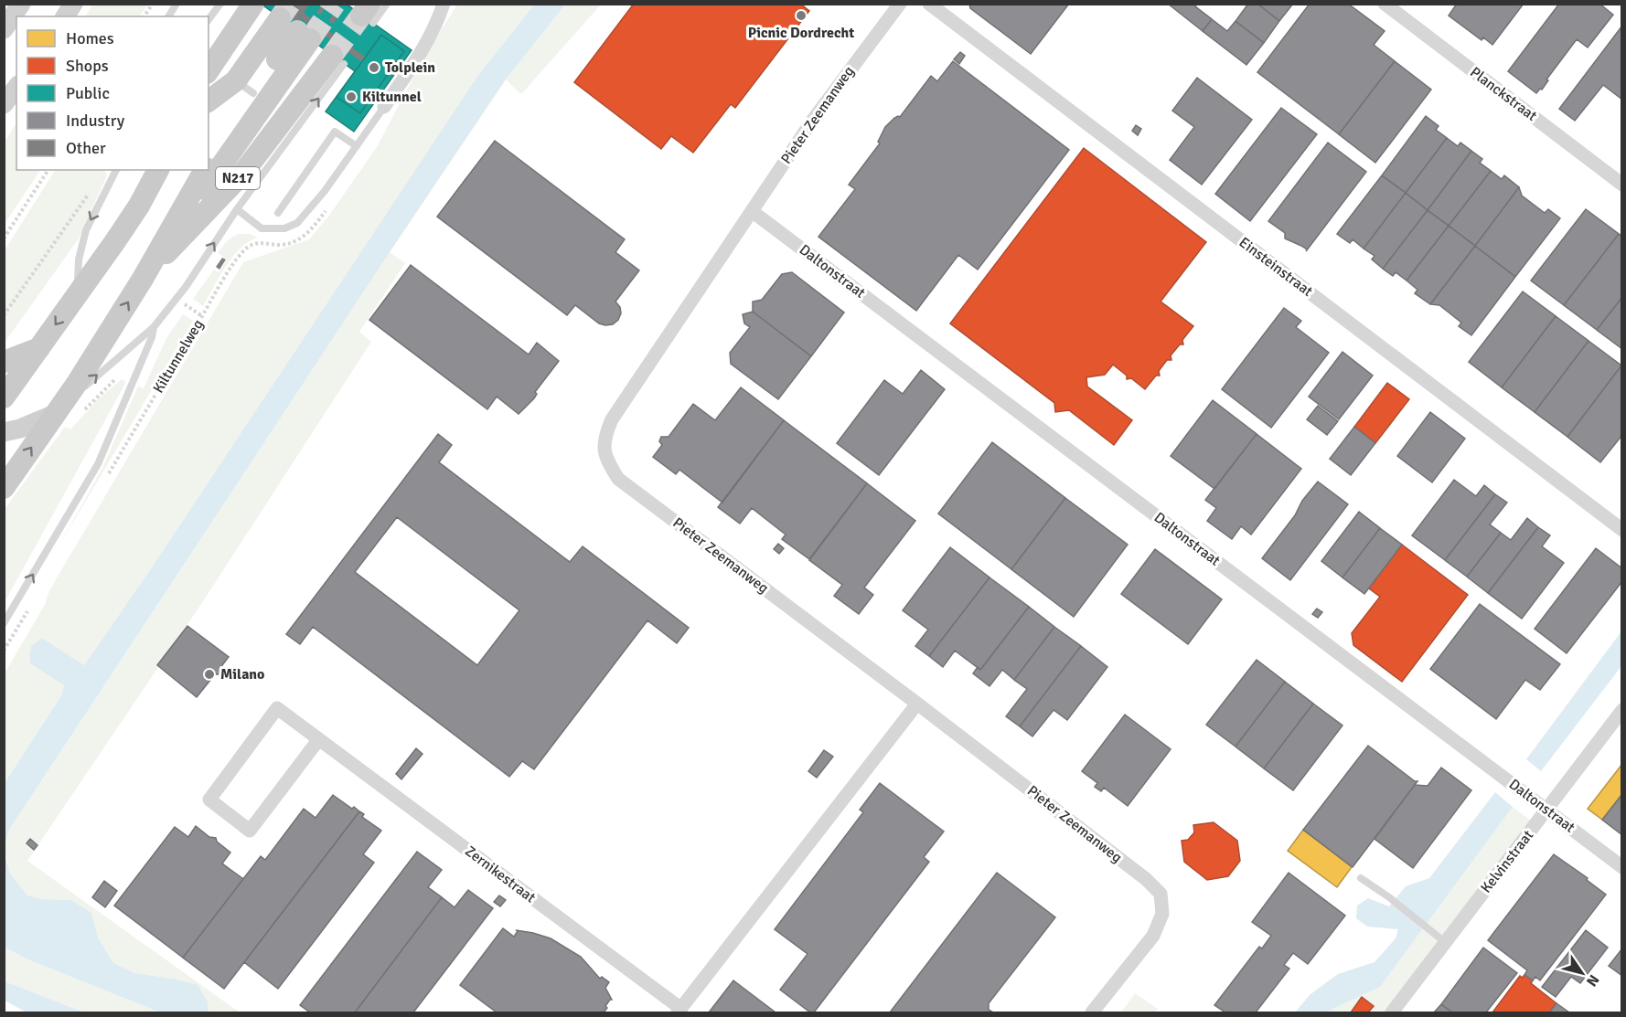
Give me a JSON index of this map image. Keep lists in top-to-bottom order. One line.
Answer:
{"streets":{"main road":["N217","Kiltunnelweg"],"street":["Planckstraat","Pieter Zeemanweg","Einsteinstraat","Daltonstraat","Kelvinstraat","Zernikestraat"]},"crossings":[["Pieter Zeemanweg","Daltonstraat"],["Pieter Zeemanweg","Zernikestraat"],["Daltonstraat","Kelvinstraat"]],"places":["Picnic Dordrecht","Tolplein","Kiltunnel","Milano"],"legend":["Homes","Shops","Public","Industry","Other"],"north":"bottom right"}
